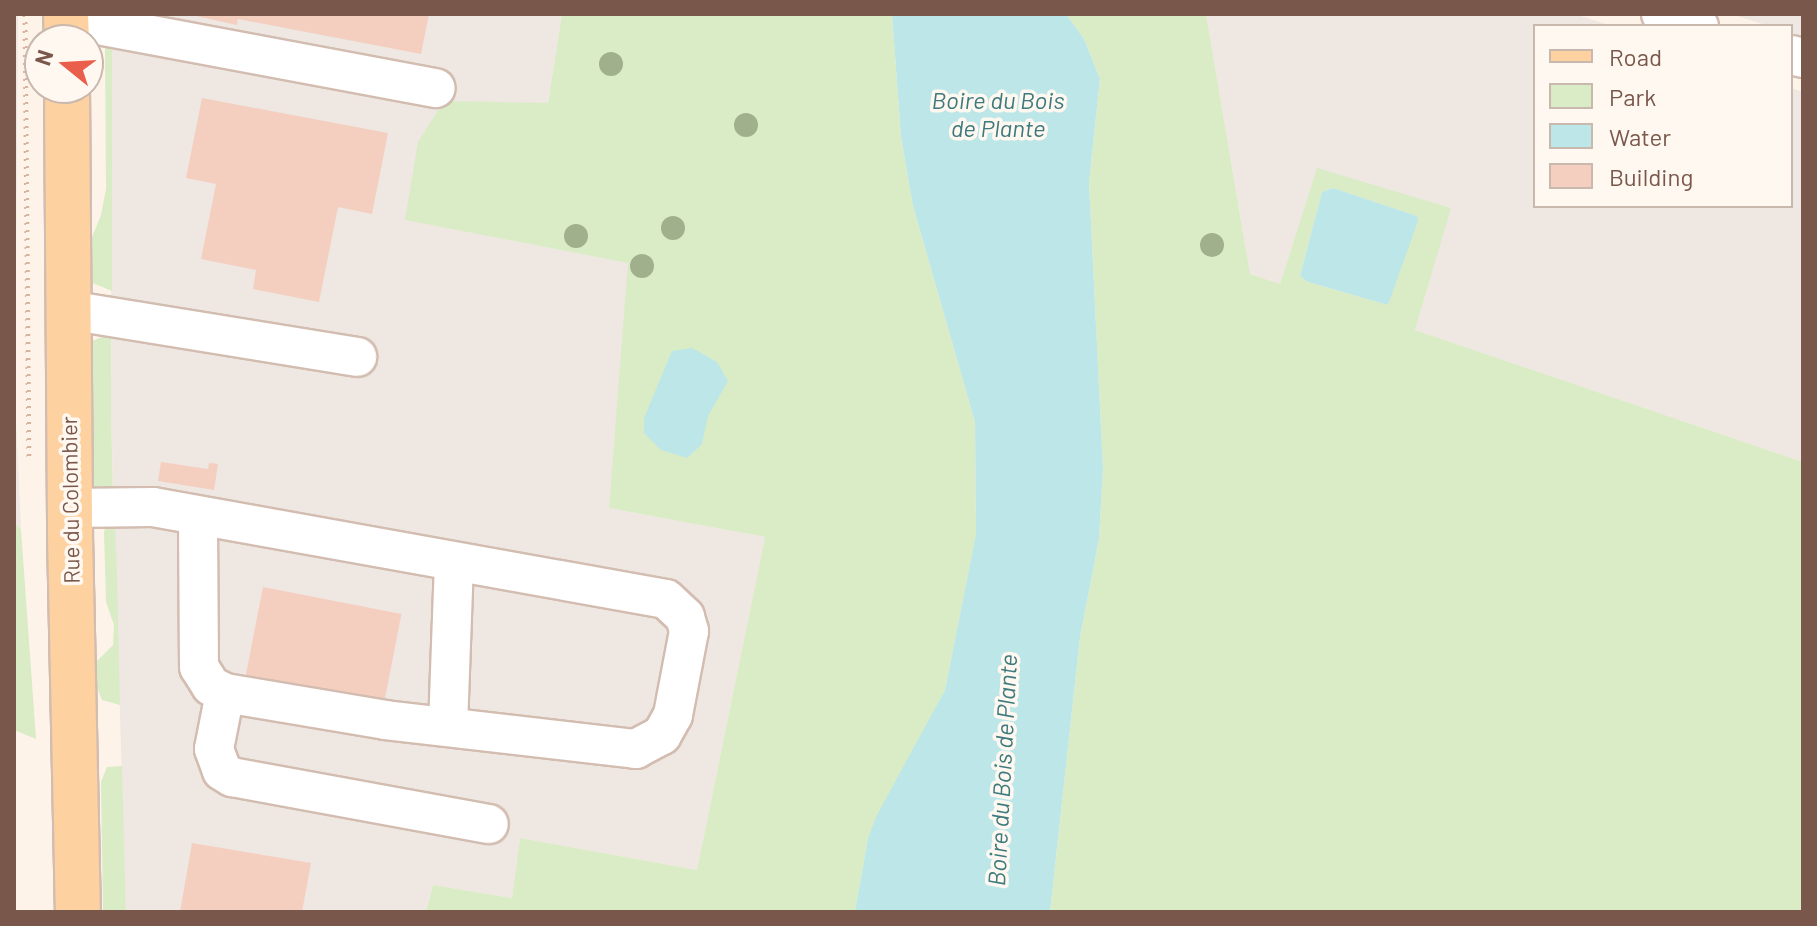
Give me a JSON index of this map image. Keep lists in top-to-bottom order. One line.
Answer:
{"streets":{"main road":["Rue du Colombier"]},"water":["Boire du Bois de Plante"],"legend":["Road","Park","Water","Building"],"north":"left"}
